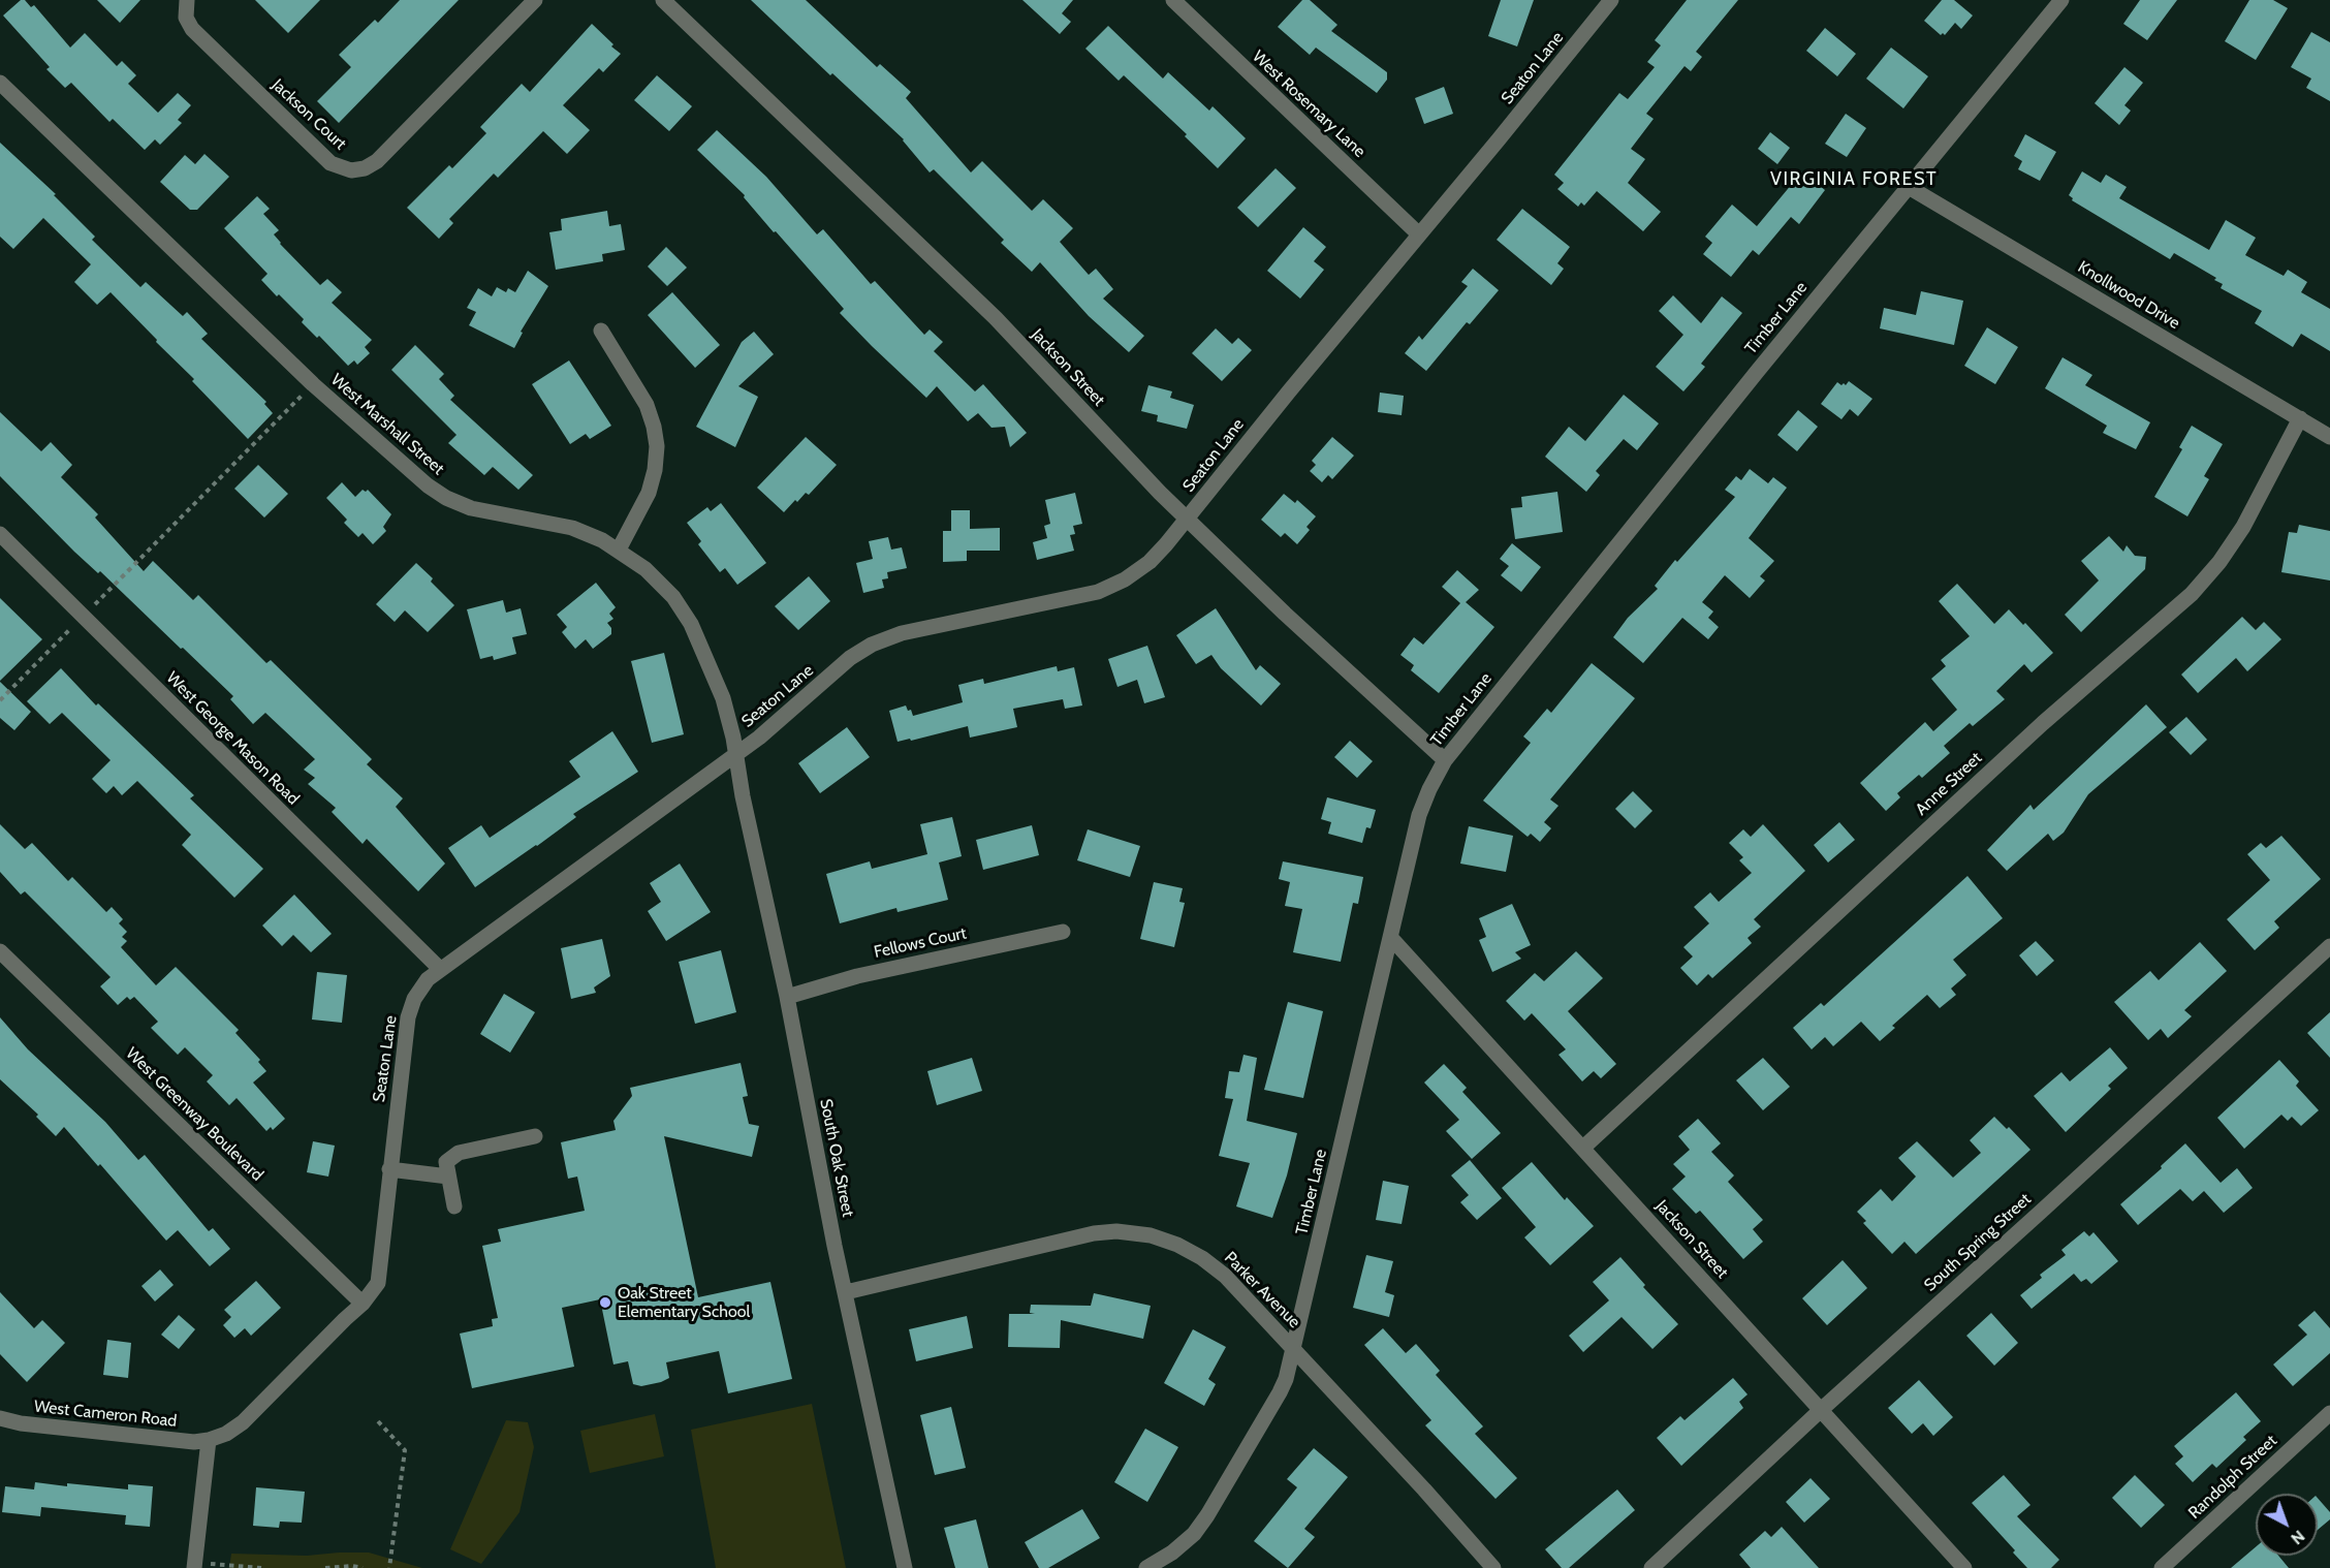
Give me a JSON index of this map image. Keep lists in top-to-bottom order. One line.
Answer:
{"streets":{"street":["Seaton Lane","West Rosemary Lane","Jackson Court","Knollwood Drive","Timber Lane","Jackson Street","West Marshall Street","West George Mason Road","Anne Street","Fellows Court","West Greenway Boulevard","South Oak Street","South Spring Street","Parker Avenue","West Cameron Road","Randolph Street"]},"crossings":[["Seaton Lane","West Rosemary Lane"],["Seaton Lane","Jackson Street"],["Seaton Lane","West Marshall Street"],["Seaton Lane","West George Mason Road"],["Seaton Lane","West Greenway Boulevard"],["Seaton Lane","South Oak Street"],["Seaton Lane","West Cameron Road"],["Knollwood Drive","Timber Lane"],["Knollwood Drive","Anne Street"],["Timber Lane","Jackson Street"],["Timber Lane","Parker Avenue"],["Jackson Street","Anne Street"],["Jackson Street","South Spring Street"],["West Marshall Street","South Oak Street"],["Fellows Court","South Oak Street"],["South Oak Street","Parker Avenue"]],"districts":["VIRGINIA FOREST"],"places":["Oak Street Elementary School"],"north":"bottom right"}
